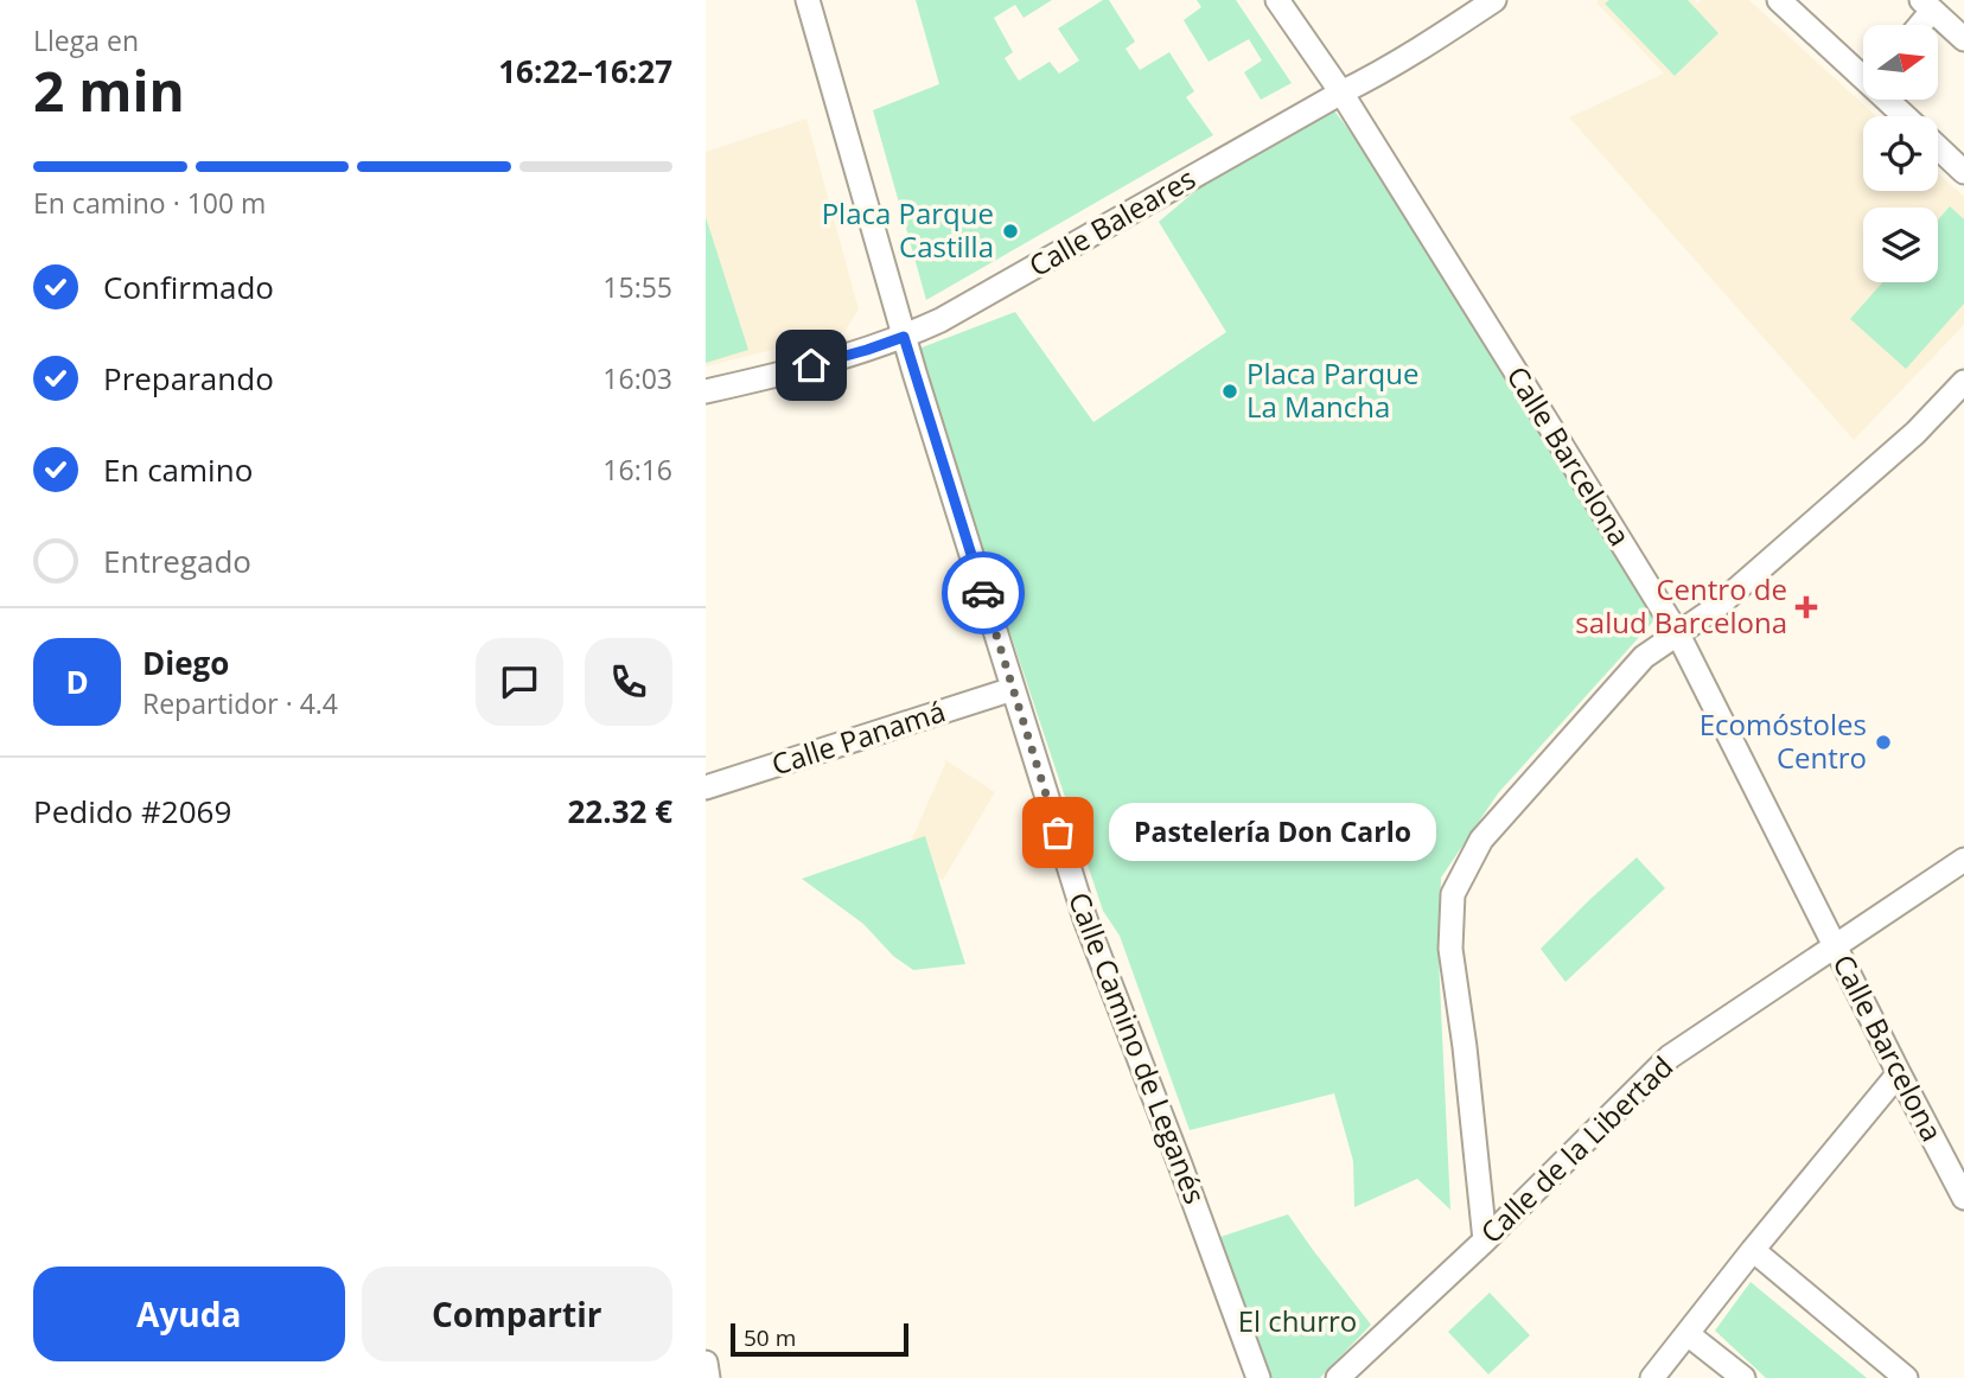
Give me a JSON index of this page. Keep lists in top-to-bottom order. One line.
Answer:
{"streets":{"street":["Calle Baleares","Calle Barcelona","Calle Panamá","Calle Camino de Leganés","Calle de la Libertad"]},"crossings":[["Calle Baleares","Calle Barcelona"],["Calle Baleares","Calle Camino de Leganés"],["Calle Barcelona","Calle de la Libertad"],["Calle Panamá","Calle Camino de Leganés"]],"parks":["El churro"],"places":{"other":["Placa Parque Castilla","Placa Parque La Mancha","Ecomóstoles Centro","Pastelería Don Carlo"],"health":["Centro de salud Barcelona"]},"scale_bar":"50 m","north":"right","page":{"heading":["2 min","Llega en","16:22–16:27"],"panel":["Diego","Repartidor · 4.4","Pedido #2069","22.32 €"],"bar":"En camino · 100 m","list":[["Confirmado","15:55"],["Preparando","16:03"],["En camino","16:16"],"Entregado"],"round":"D","bubble":"Pastelería Don Carlo","buttons":["Ayuda","Compartir"],"scale":"50 m"}}
